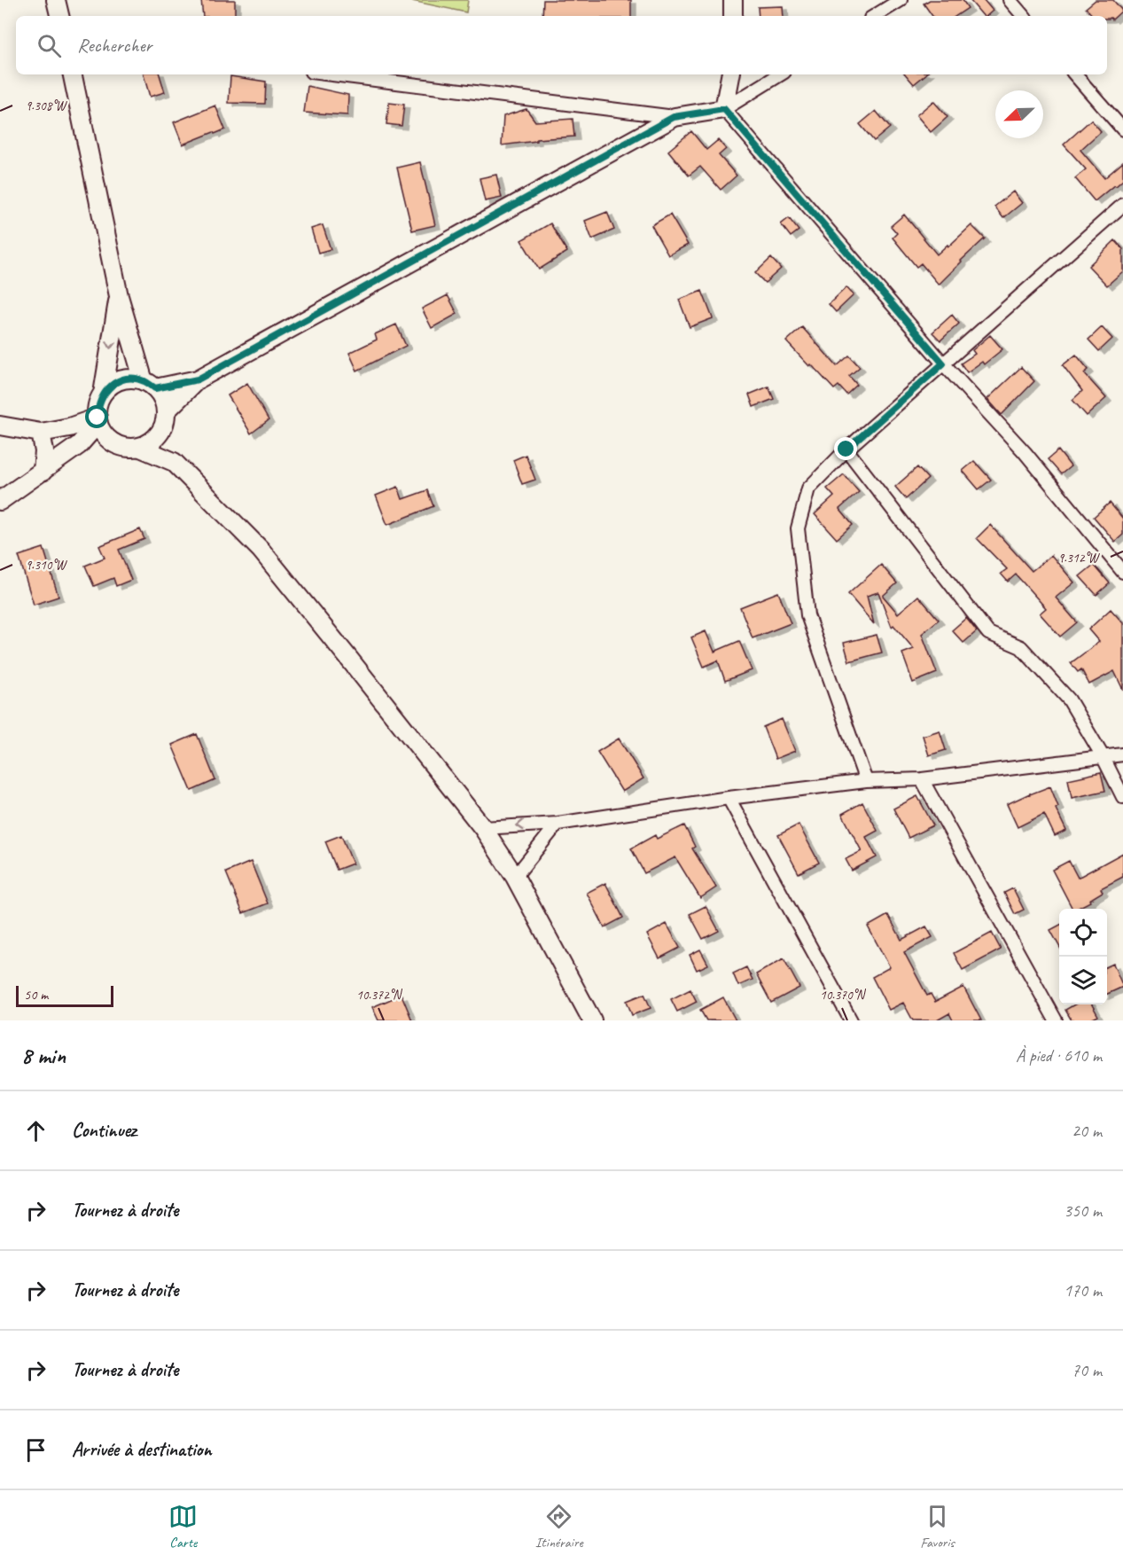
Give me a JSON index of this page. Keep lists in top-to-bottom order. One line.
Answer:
{"scale_bar":"50 m","north":"bottom left","page":{"search":"Rechercher","scale":"50 m","heading":["8 min","À pied · 610 m"],"list":[["Continuez","20 m"],["Tournez à droite","350 m"],["Tournez à droite","170 m"],["Tournez à droite","70 m"],"Arrivée à destination"],"nav":["Carte","Itinéraire","Favoris"]},"coordinates":["9.308°W","9.312°W","9.310°W","10.372°N","10.370°N"]}
